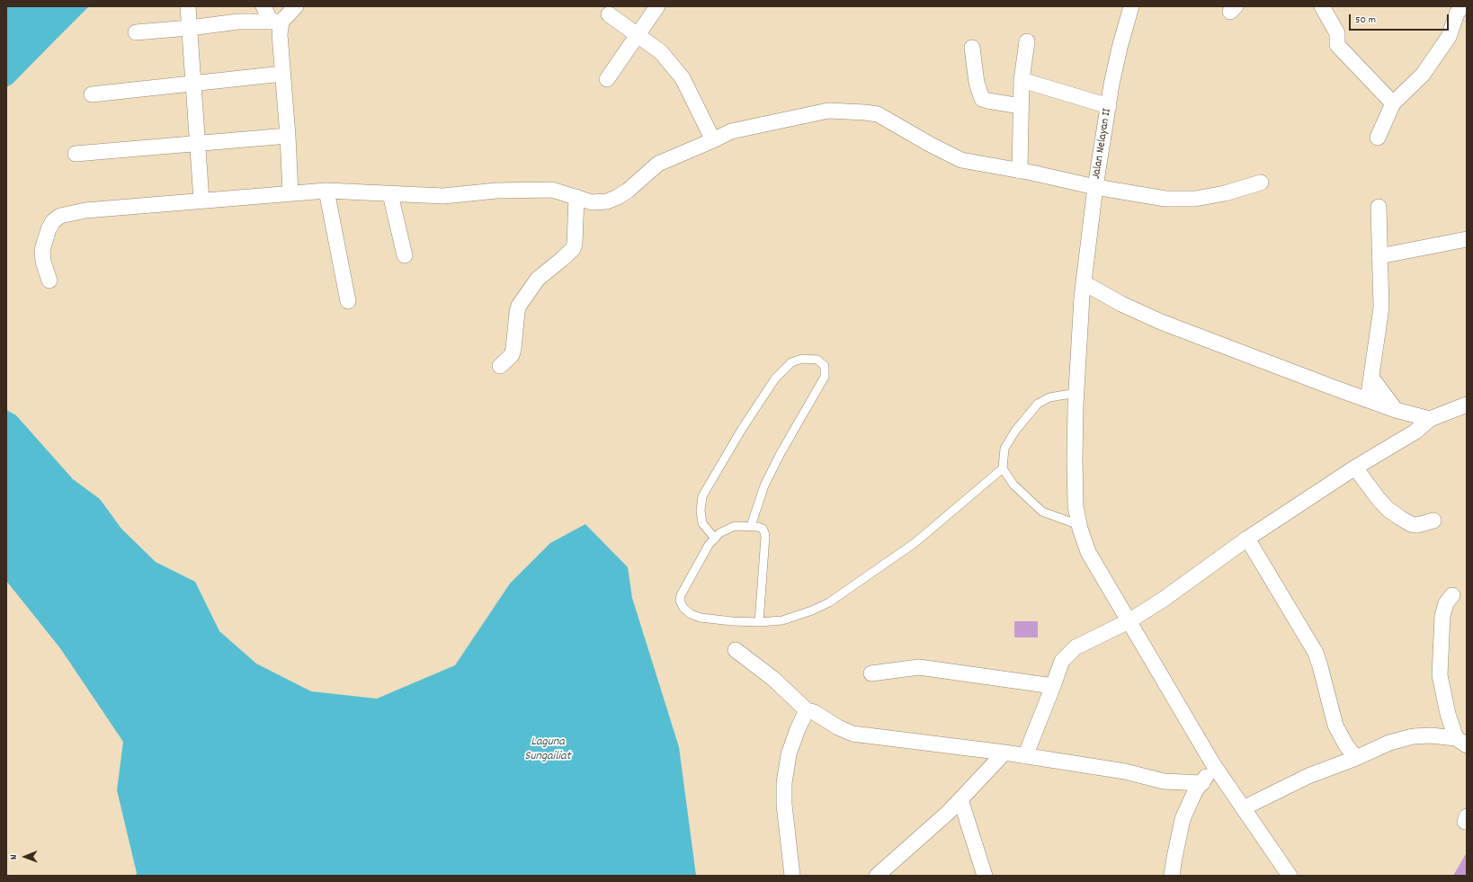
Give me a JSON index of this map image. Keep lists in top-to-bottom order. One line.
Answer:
{"streets":{"street":["Jalan Nelayan II"]},"water":["Laguna Sungailiat"],"scale_bar":"50 m","north":"left"}
